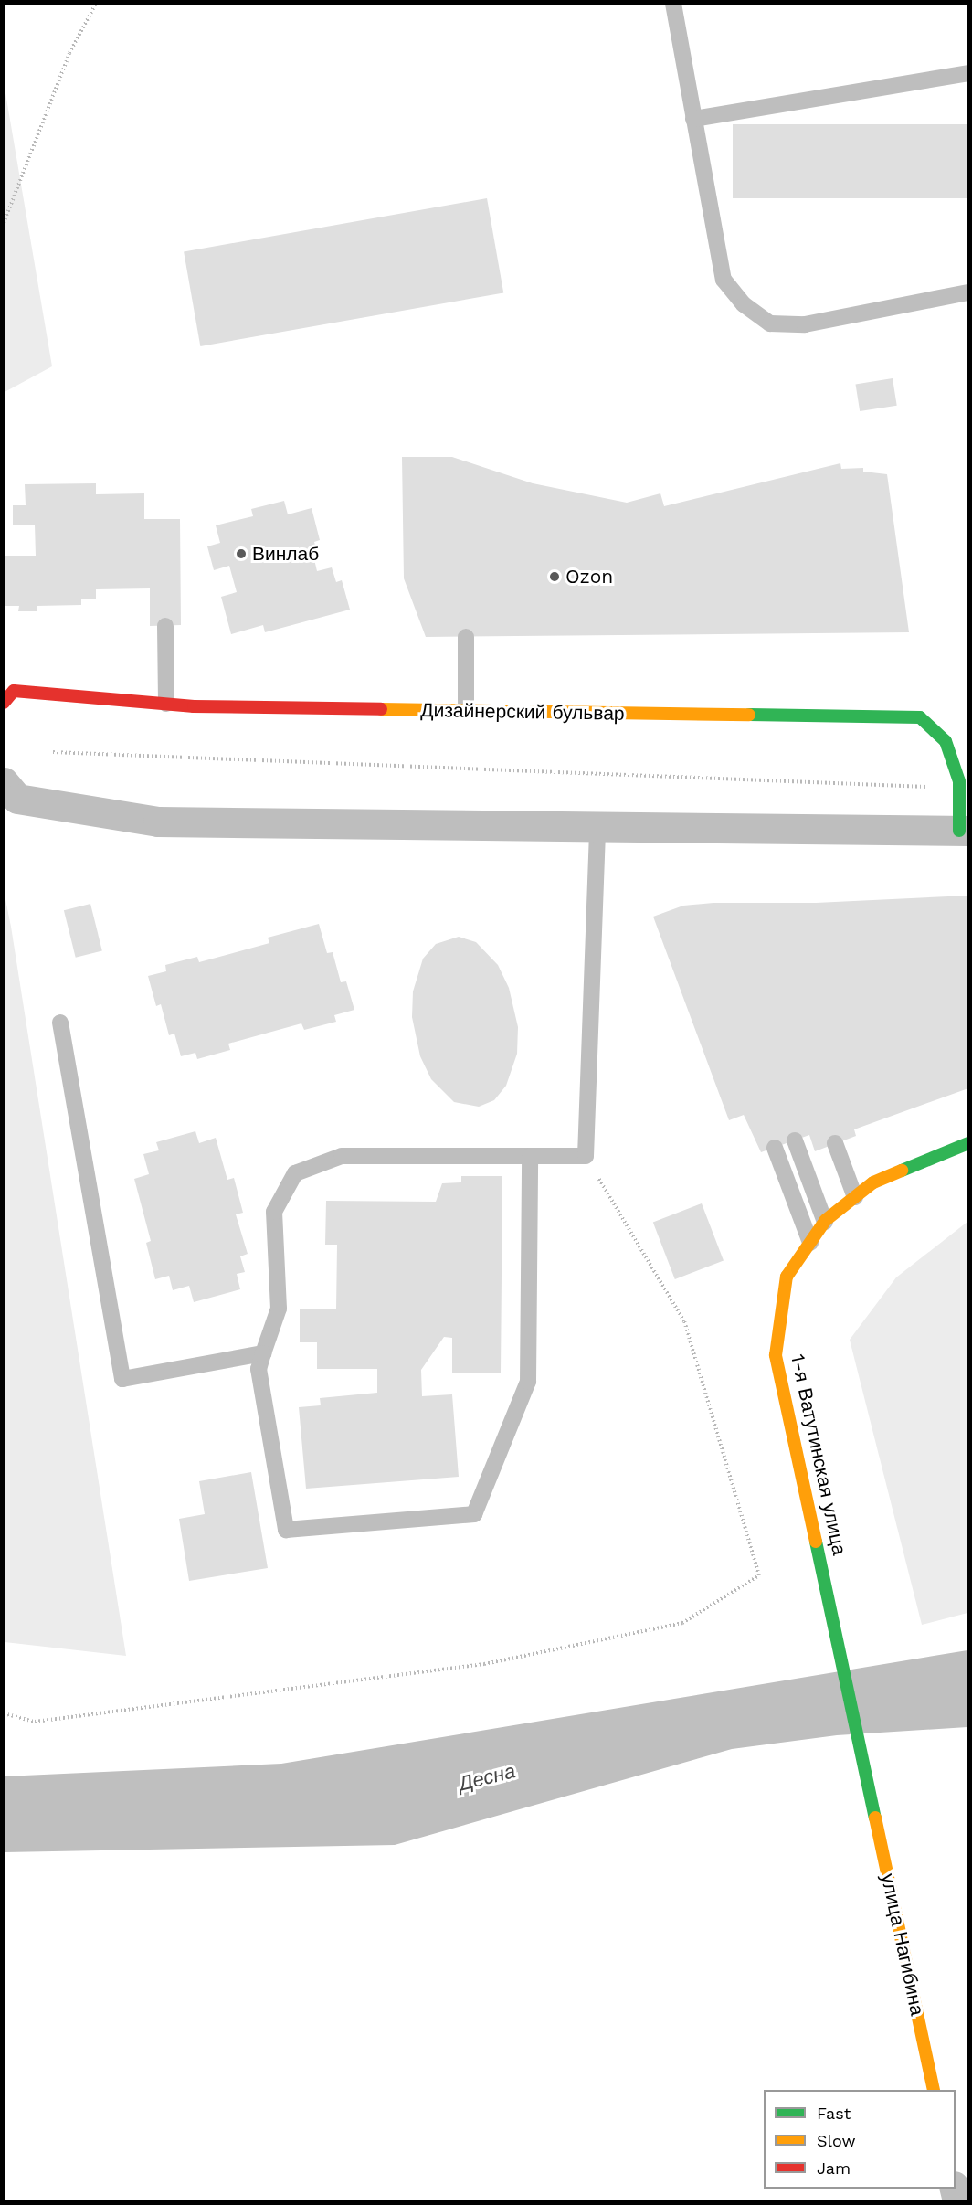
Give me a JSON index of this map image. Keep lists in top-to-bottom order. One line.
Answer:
{"streets":{"street":["Дизайнерский бульвар","1-я Ватутинская улица","улица Нагибина"]},"crossings":[["1-я Ватутинская улица","улица Нагибина"]],"water":["Десна"],"places":["Винлаб","Ozon"],"legend":["Fast","Slow","Jam"]}
